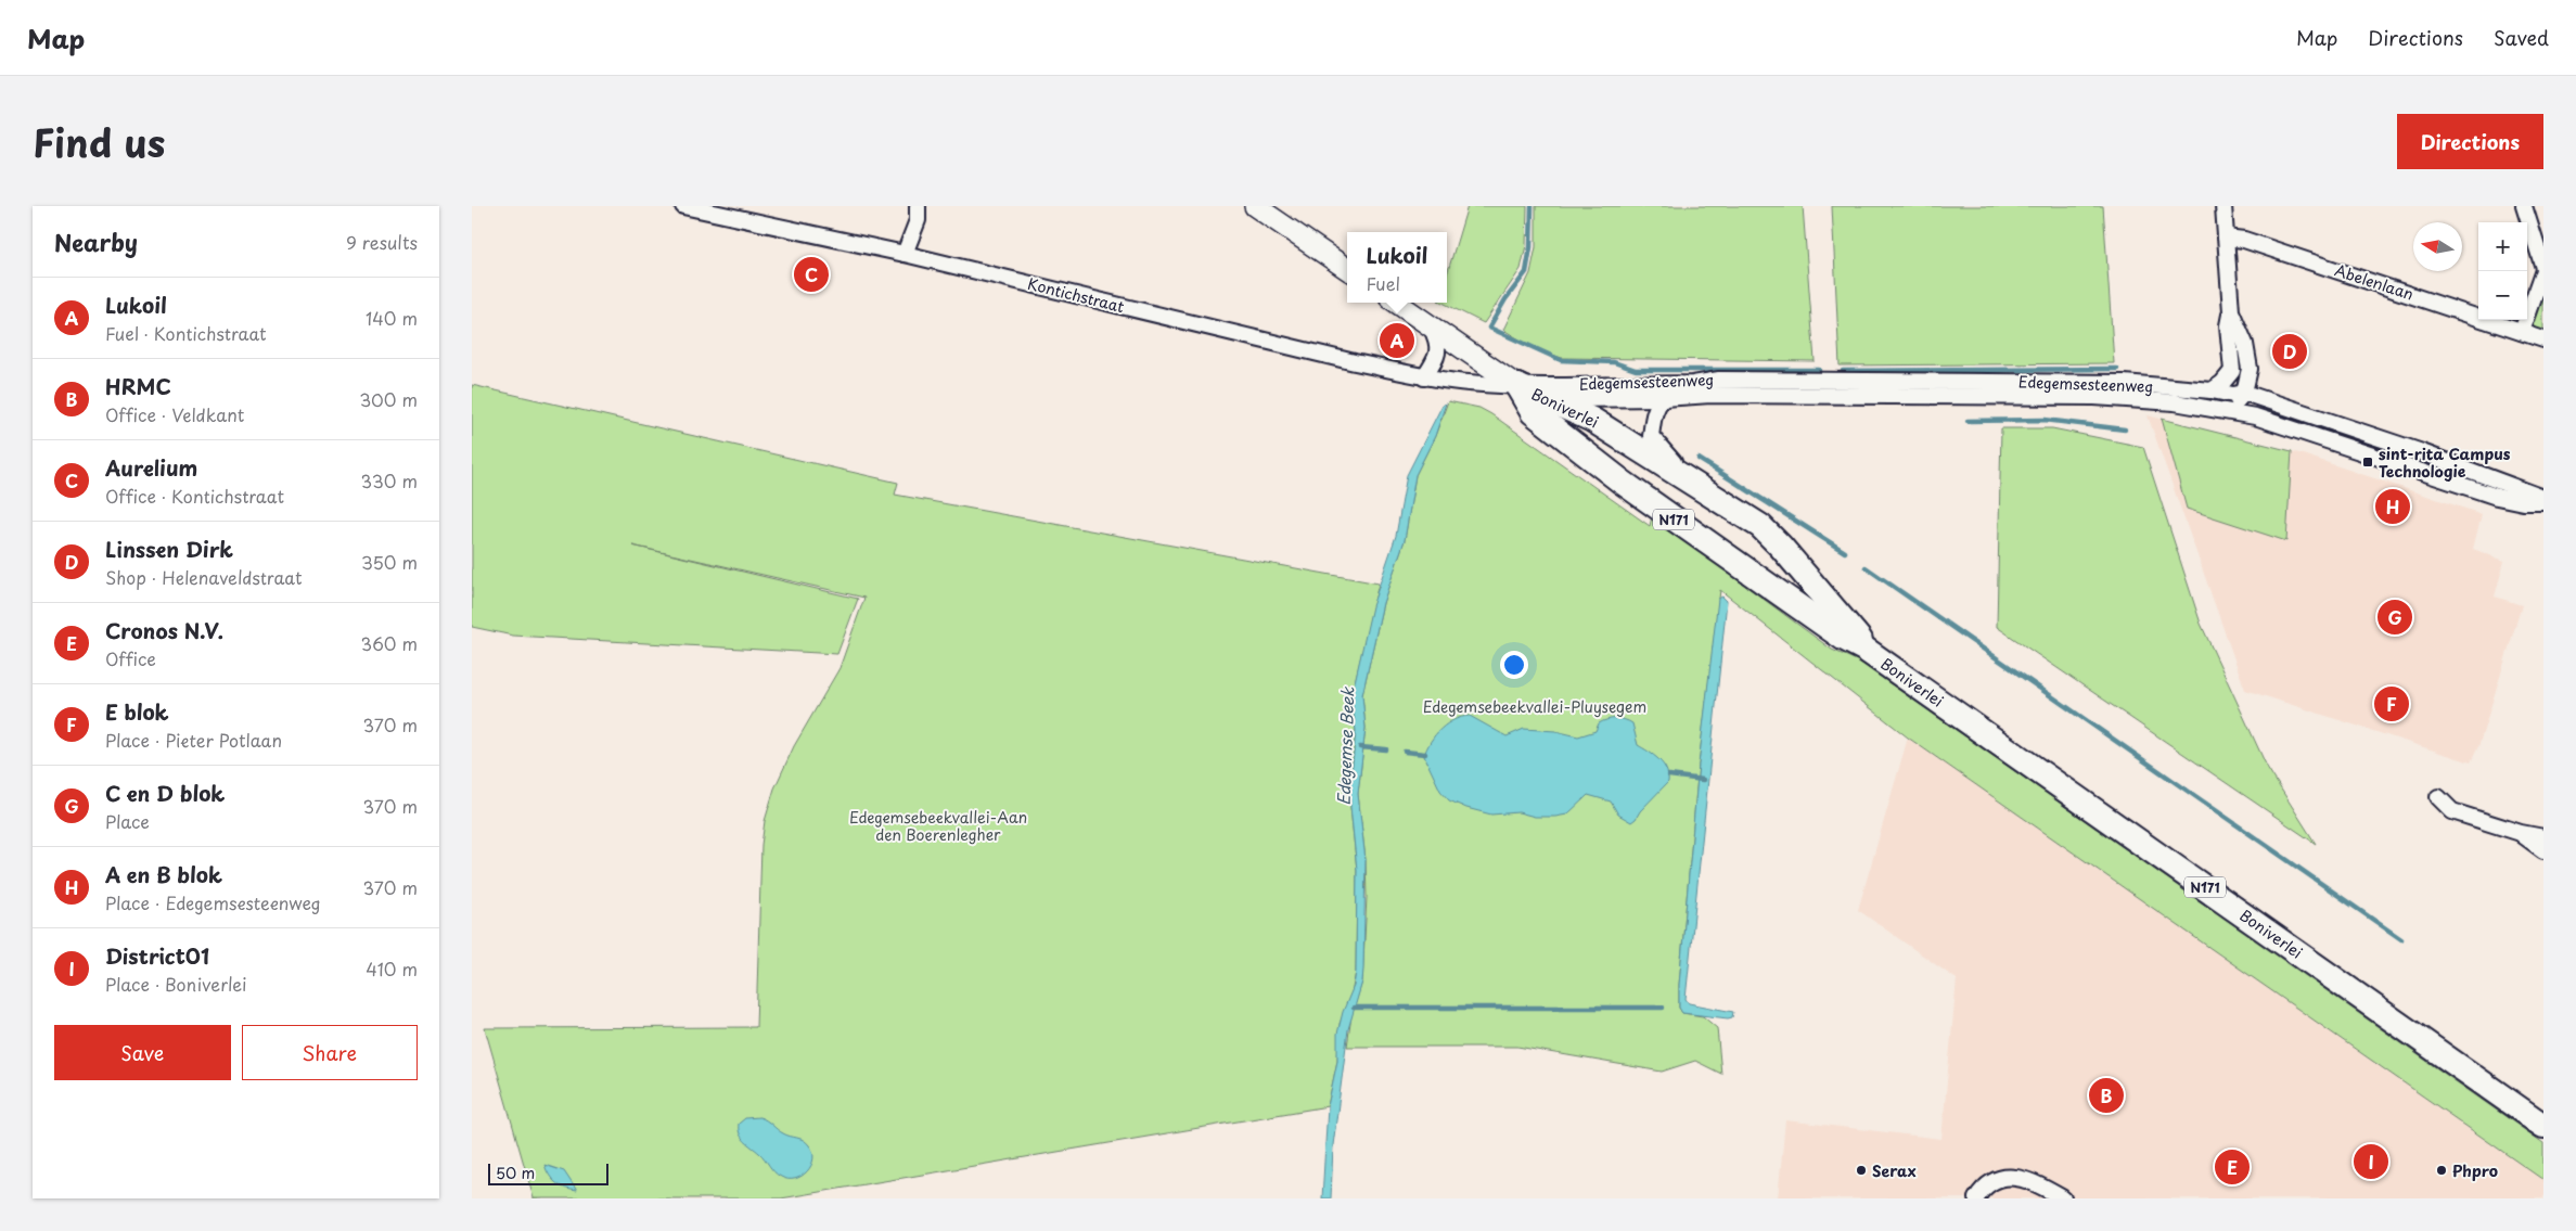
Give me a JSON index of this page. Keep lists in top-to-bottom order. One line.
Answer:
{"streets":{"highway":["Boniverlei","N171"],"street":["Abelenlaan","Kontichstraat","Edegemsesteenweg"]},"crossings":[["Kontichstraat","Edegemsesteenweg"],["Kontichstraat","Boniverlei"],["Edegemsesteenweg","Boniverlei"]],"water":["Edegemse Beek"],"parks":["Edegemsebeekvallei-Pluysegem","Edegemsebeekvallei-Aan den Boerenlegher"],"places":{"transit":["sint-rita Campus Technologie"],"other":["Serax","Phpro"]},"scale_bar":"50 m","north":"left","page":{"header":"Map","nav":["Map","Directions","Saved"],"title":"Find us","buttons":["Directions",["Save","Share"]],"heading":["Nearby","9 results"],"map_buttons":["+","−"],"popup":["Lukoil","Fuel"],"pins":["C","A","D","H","G","F","B","I","E"],"list":[{"mark":"A","name":"Lukoil","note":"Fuel · Kontichstraat","value":"140 m"},{"mark":"B","name":"HRMC","note":"Office · Veldkant","value":"300 m"},{"mark":"C","name":"Aurelium","note":"Office · Kontichstraat","value":"330 m"},{"mark":"D","name":"Linssen Dirk","note":"Shop · Helenaveldstraat","value":"350 m"},{"mark":"E","name":"Cronos N.V.","note":"Office","value":"360 m"},{"mark":"F","name":"E blok","note":"Place · Pieter Potlaan","value":"370 m"},{"mark":"G","name":"C en D blok","note":"Place","value":"370 m"},{"mark":"H","name":"A en B blok","note":"Place · Edegemsesteenweg","value":"370 m"},{"mark":"I","name":"District01","note":"Place · Boniverlei","value":"410 m"}],"scale":"50 m"}}
